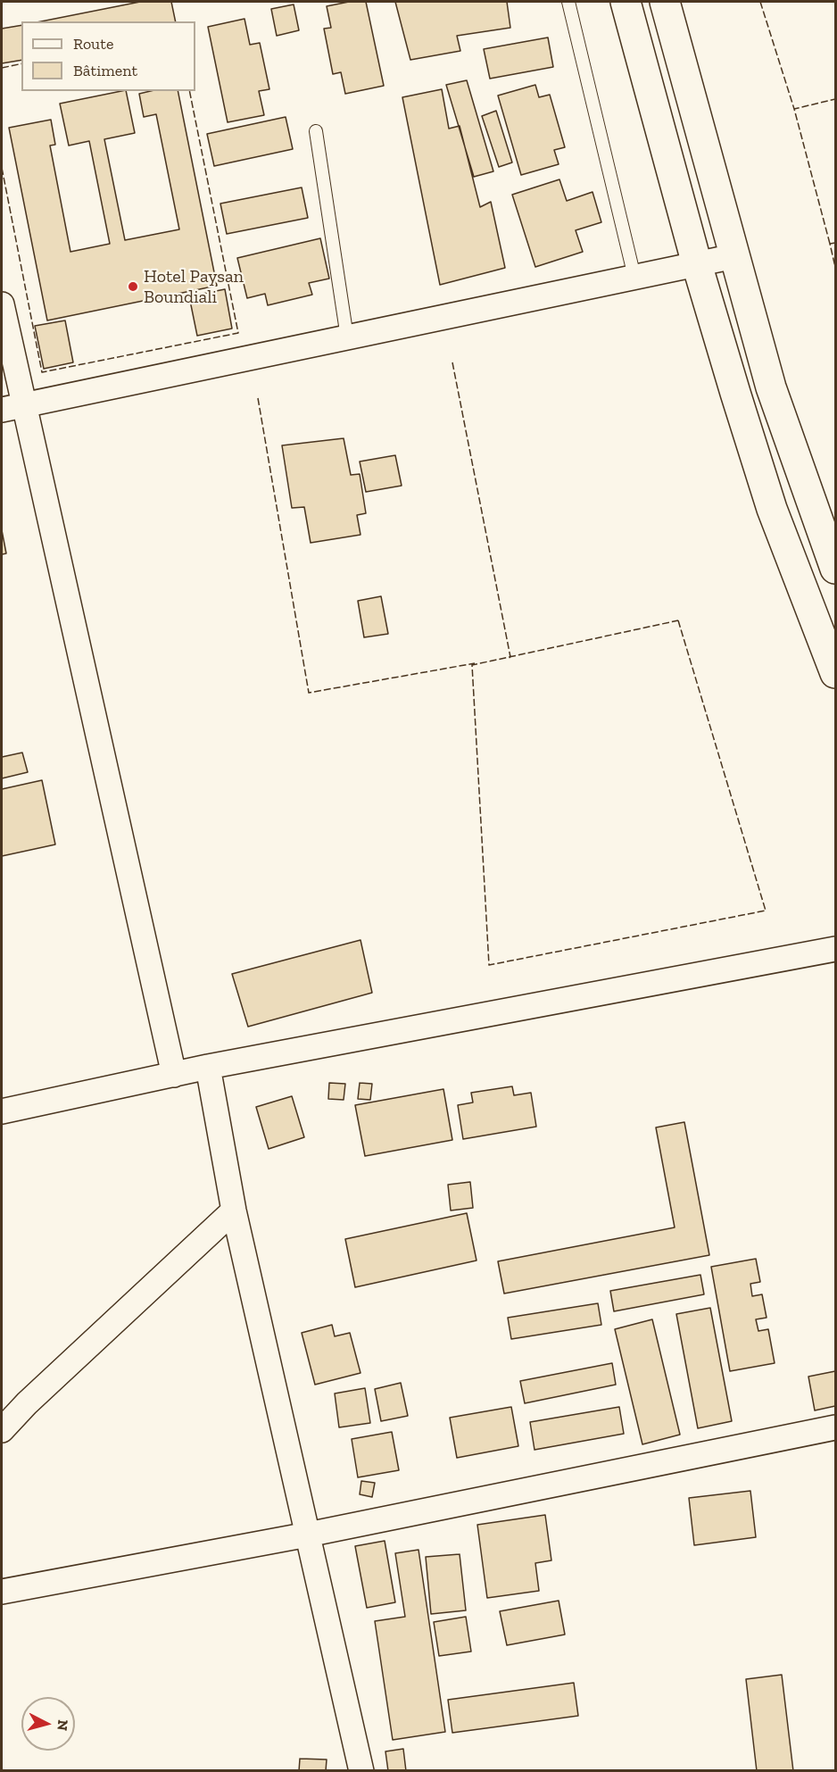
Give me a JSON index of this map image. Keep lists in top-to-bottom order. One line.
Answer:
{"places":["Hotel Paysan Boundiali"],"legend":["Route","Bâtiment"],"north":"right"}
